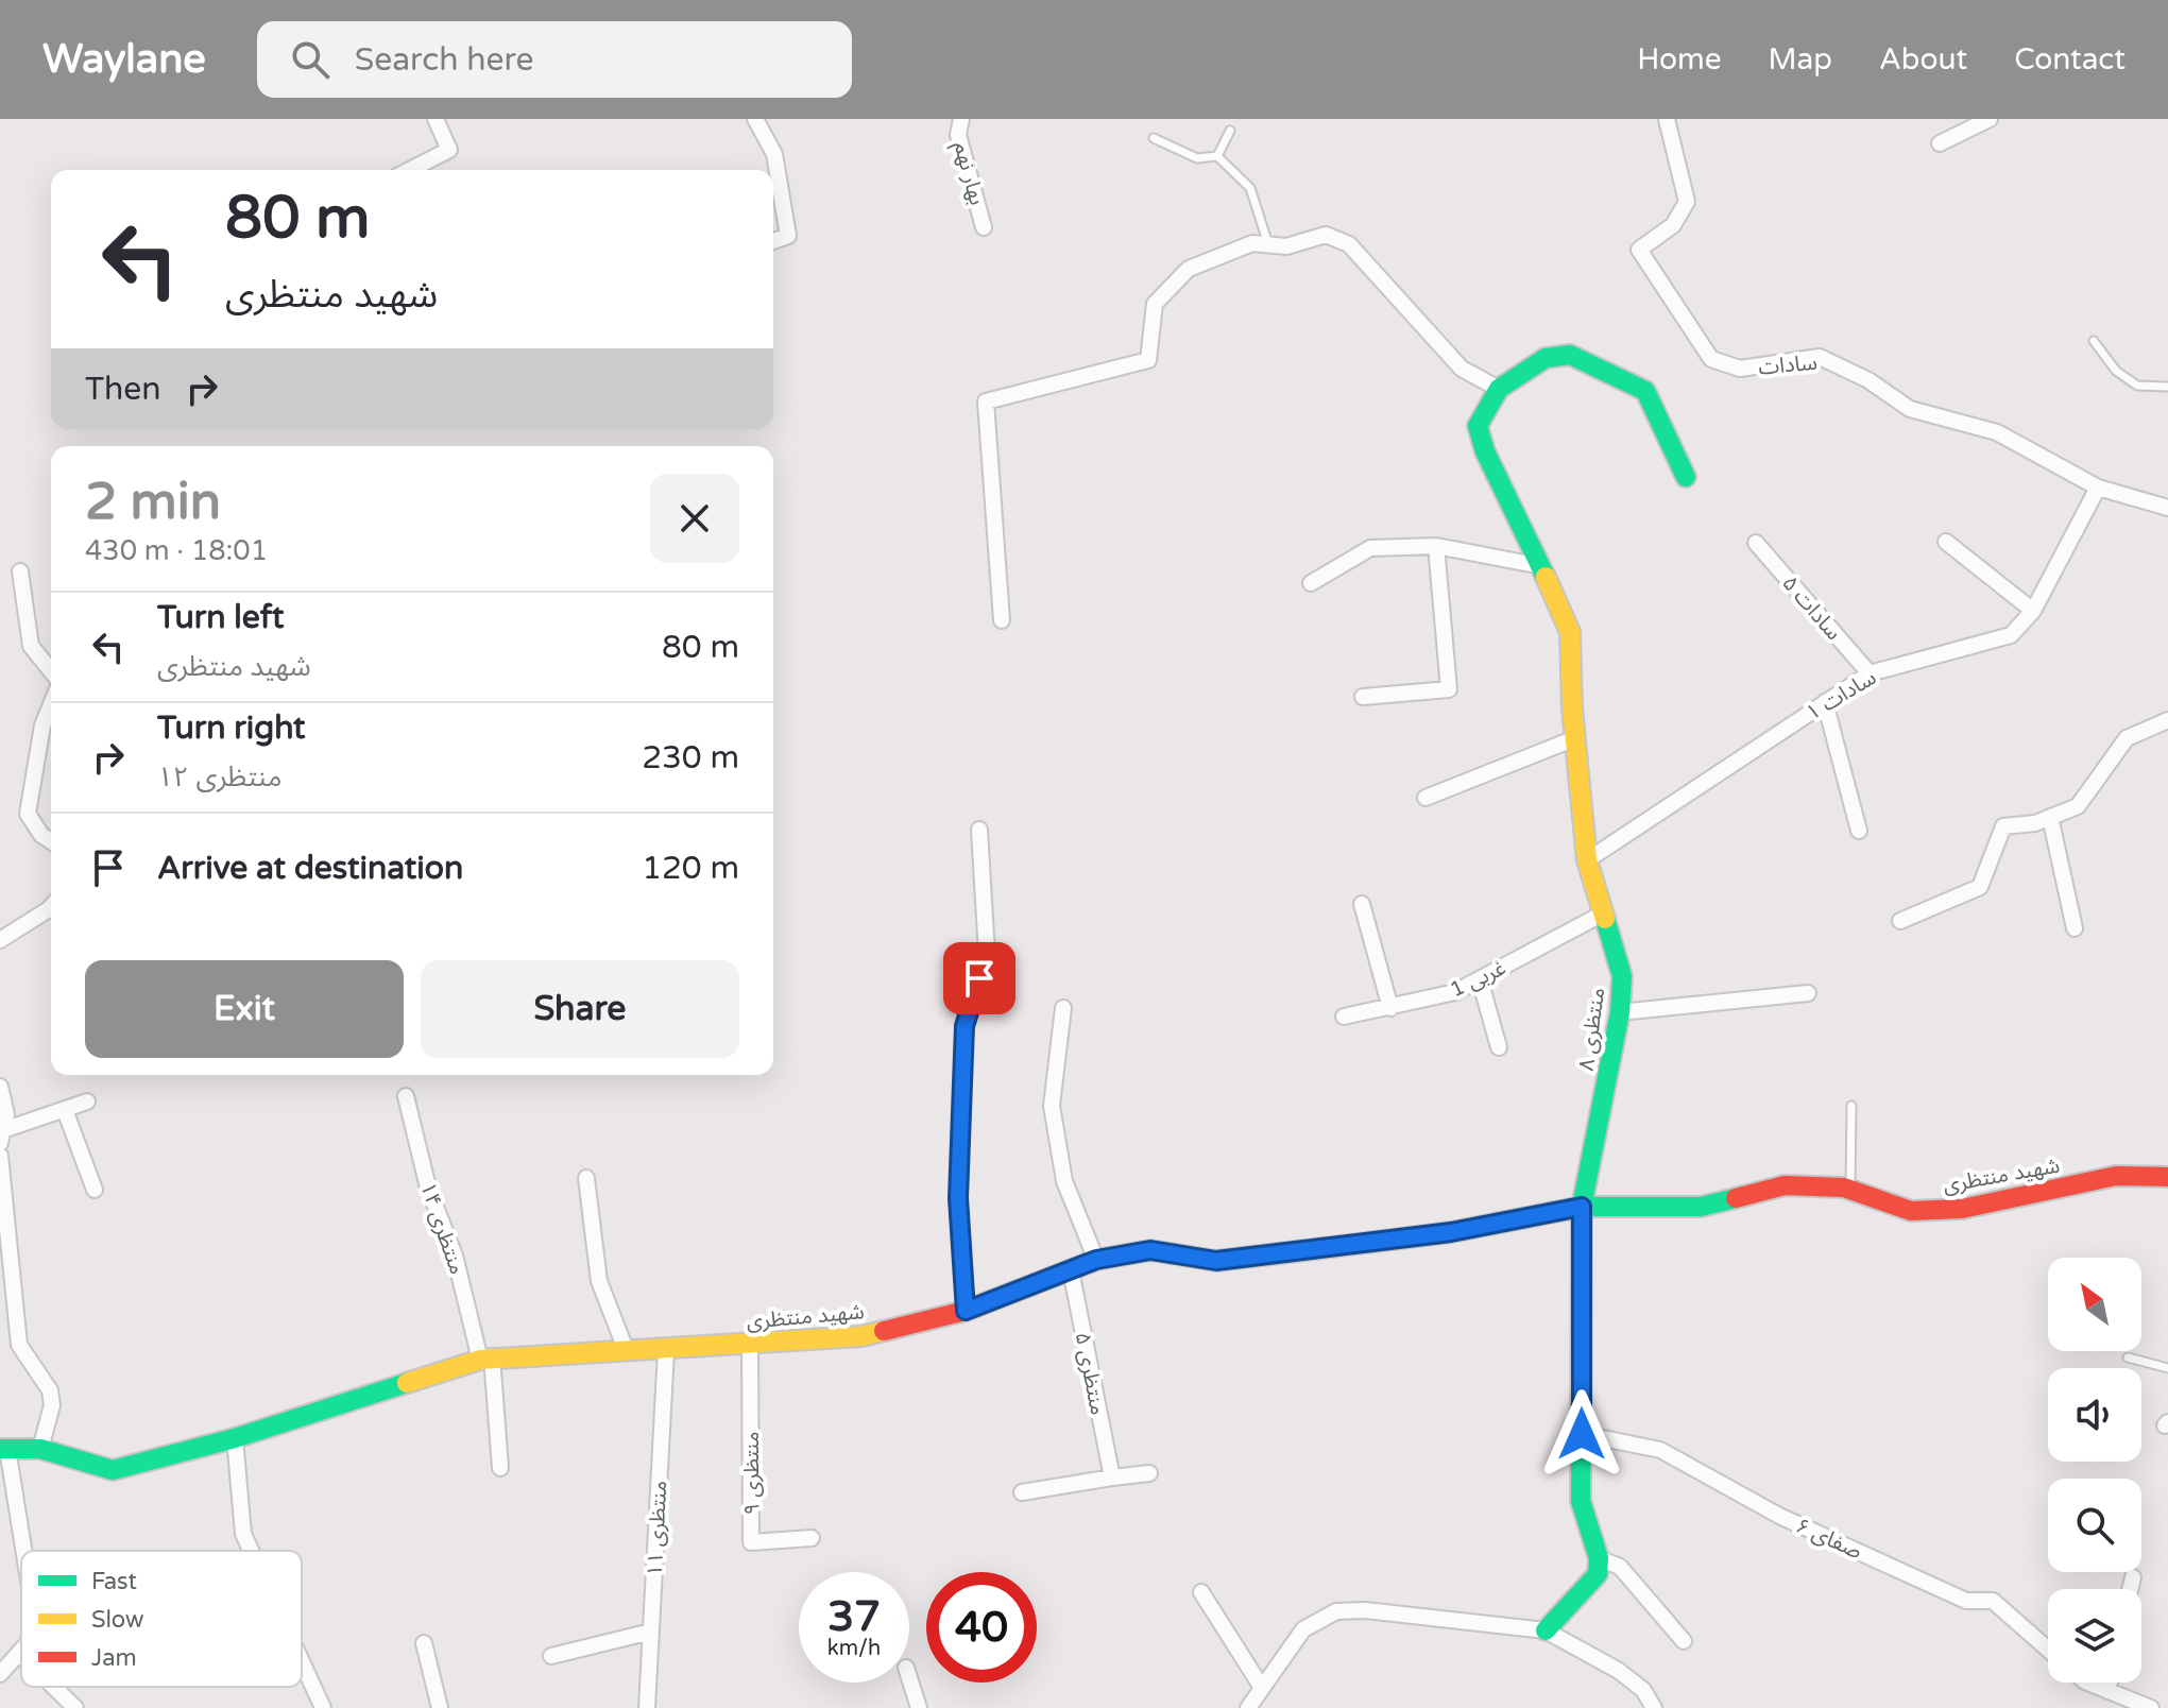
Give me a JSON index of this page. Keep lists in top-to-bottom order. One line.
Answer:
{"streets":{"street":["بهار نهم","سادات","سادات ۵","سادات ۱","غربی 1","منتظری ۸","شهید منتظری","منتظری ۱۴","منتظری ۵","منتظری ۹","منتظری ۱۱","صفای ۶"]},"crossings":[["سادات","سادات ۱"],["سادات ۵","سادات ۱"],["سادات ۱","منتظری ۸"],["غربی 1","منتظری ۸"],["منتظری ۸","شهید منتظری"],["منتظری ۸","صفای ۶"],["شهید منتظری","منتظری ۱۴"],["شهید منتظری","منتظری ۵"],["شهید منتظری","منتظری ۹"],["شهید منتظری","منتظری ۱۱"]],"legend":["Fast","Slow","Jam"],"north":"top left","page":{"header":"Waylane","search":"Search here","nav":["Home","Map","About","Contact"],"turn":["80 m","شهید منتظری"],"then":"Then","heading":["2 min","430 m · 18:01"],"list":[{"name":"Turn left","note":"شهید منتظری","value":"80 m"},{"name":"Turn right","note":"منتظری ۱۲","value":"230 m"},{"name":"Arrive at destination","value":"120 m"}],"buttons":["Exit","Share"],"speed":"37 km/h","limit":"40"}}
